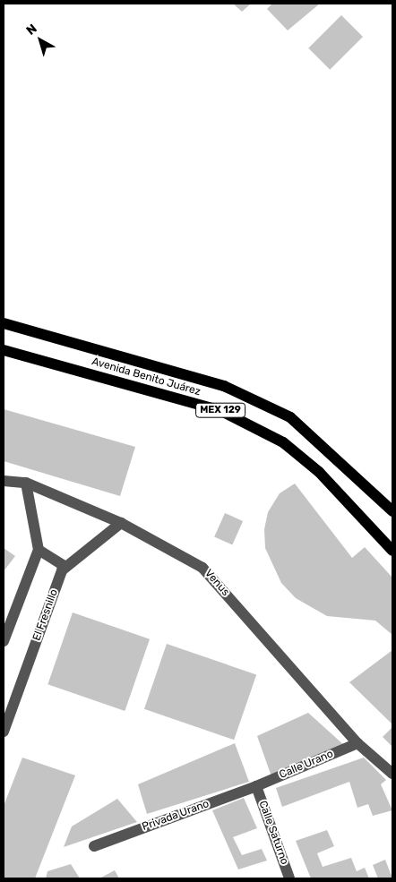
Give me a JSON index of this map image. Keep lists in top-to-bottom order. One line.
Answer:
{"streets":{"main road":["Avenida Benito Juárez","MEX 129"],"street":["Venus","El Fresnillo","Calle Urano","Privada Urano","Calle Saturno"]},"crossings":[["Venus","El Fresnillo"],["Venus","Calle Urano"],["Calle Urano","Privada Urano"],["Calle Urano","Calle Saturno"],["Privada Urano","Calle Saturno"]],"north":"top left"}
